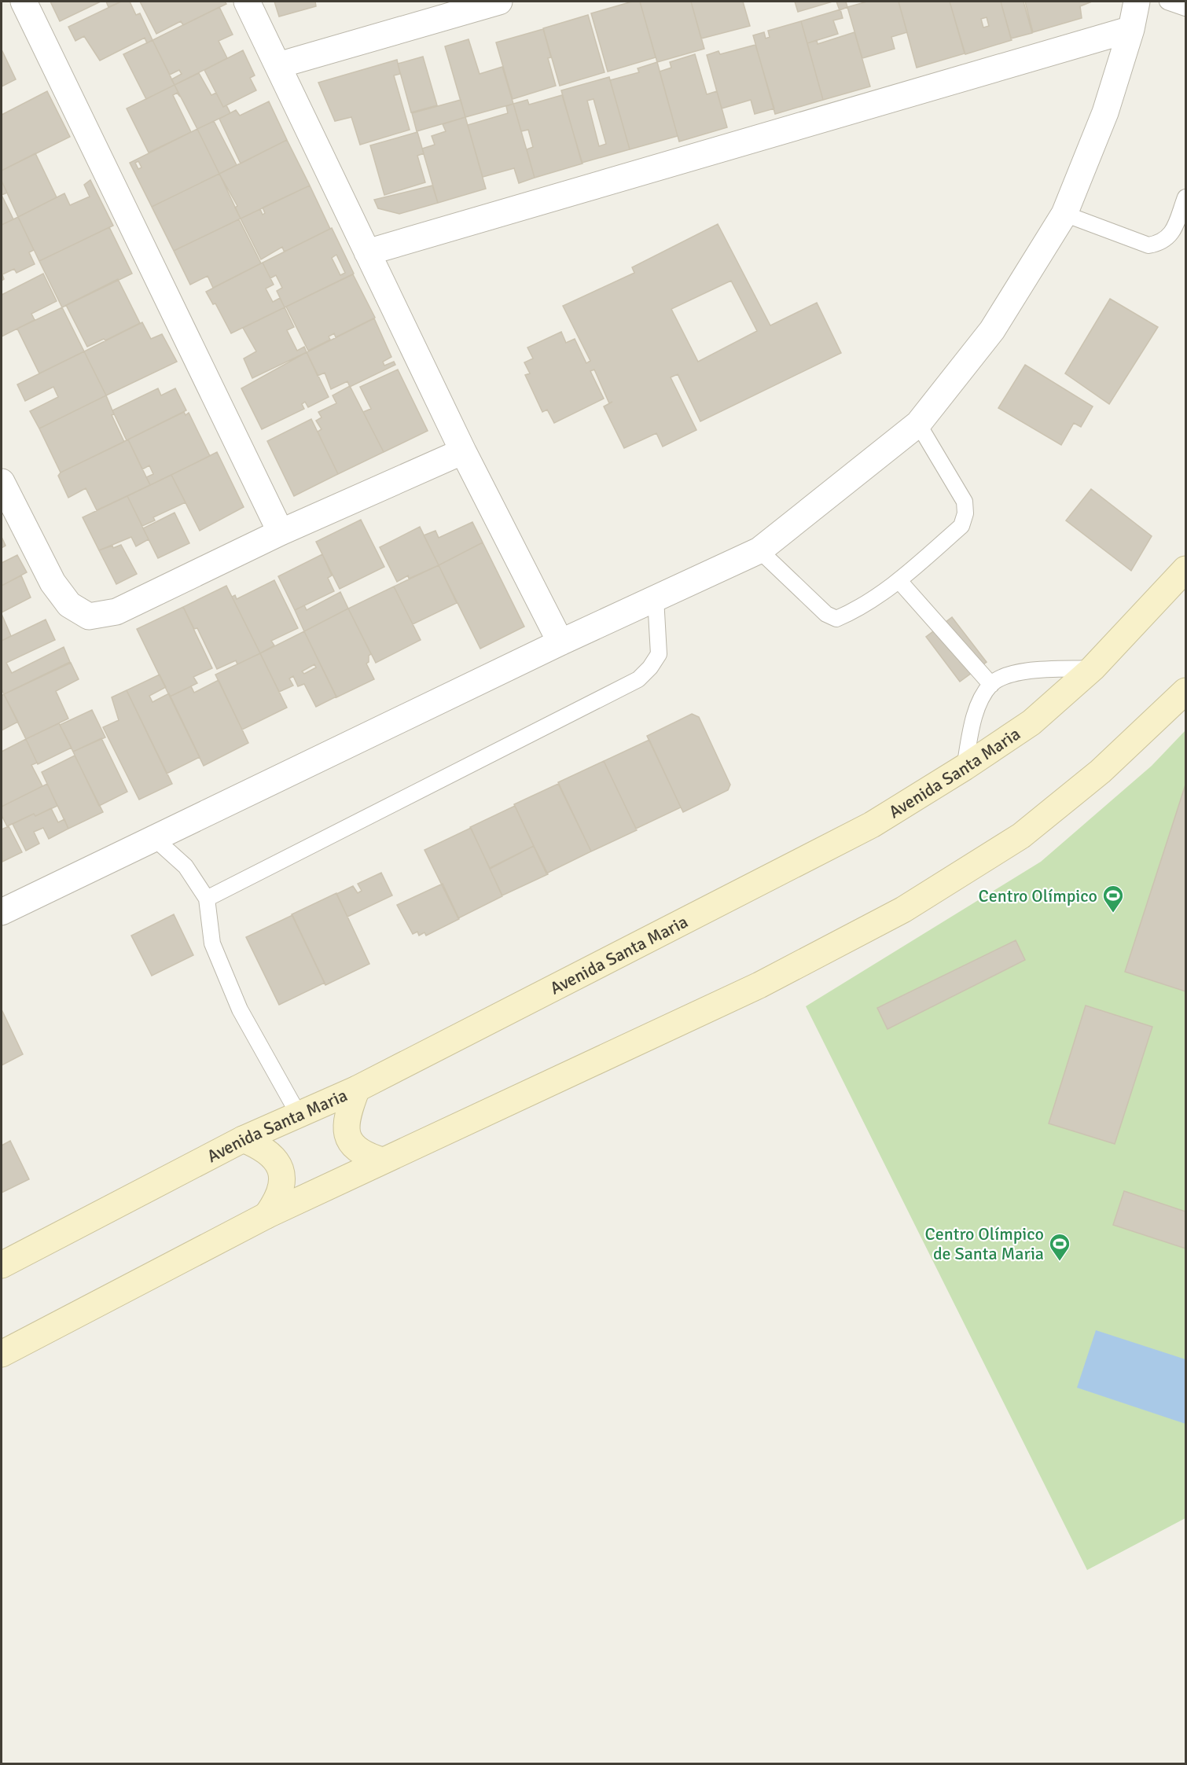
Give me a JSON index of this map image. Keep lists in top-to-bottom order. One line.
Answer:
{"streets":{"main road":["Avenida Santa Maria"]},"places":{"sports":["Centro Olímpico","Centro Olímpico de Santa Maria"]}}
